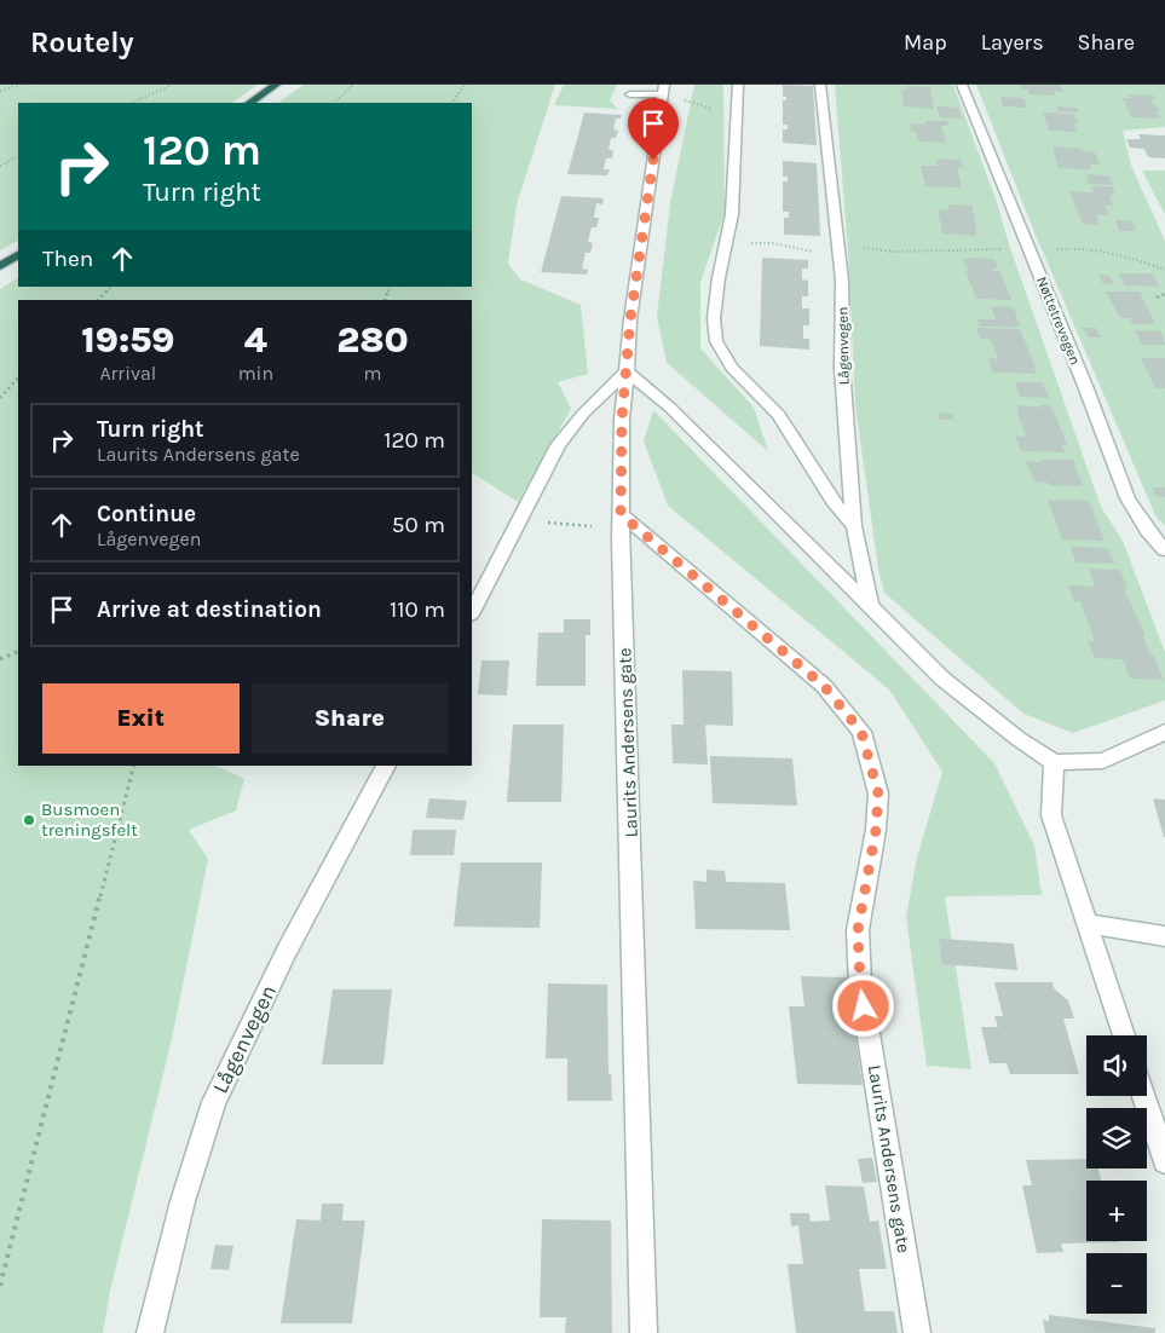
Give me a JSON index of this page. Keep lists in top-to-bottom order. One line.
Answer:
{"streets":{"street":["Nøttetrevegen","Lågenvegen","Laurits Andersens gate"]},"places":["Busmoen treningsfelt"],"page":{"header":"Routely","nav":["Map","Layers","Share"],"turn":["120 m","Turn right"],"then":"Then","eta":["19:59","Arrival","4","min","280","m"],"list":[{"name":"Turn right","note":"Laurits Andersens gate","value":"120 m"},{"name":"Continue","note":"Lågenvegen","value":"50 m"},{"name":"Arrive at destination","value":"110 m"}],"buttons":["Exit","Share"],"map_buttons":["+","−"]}}
